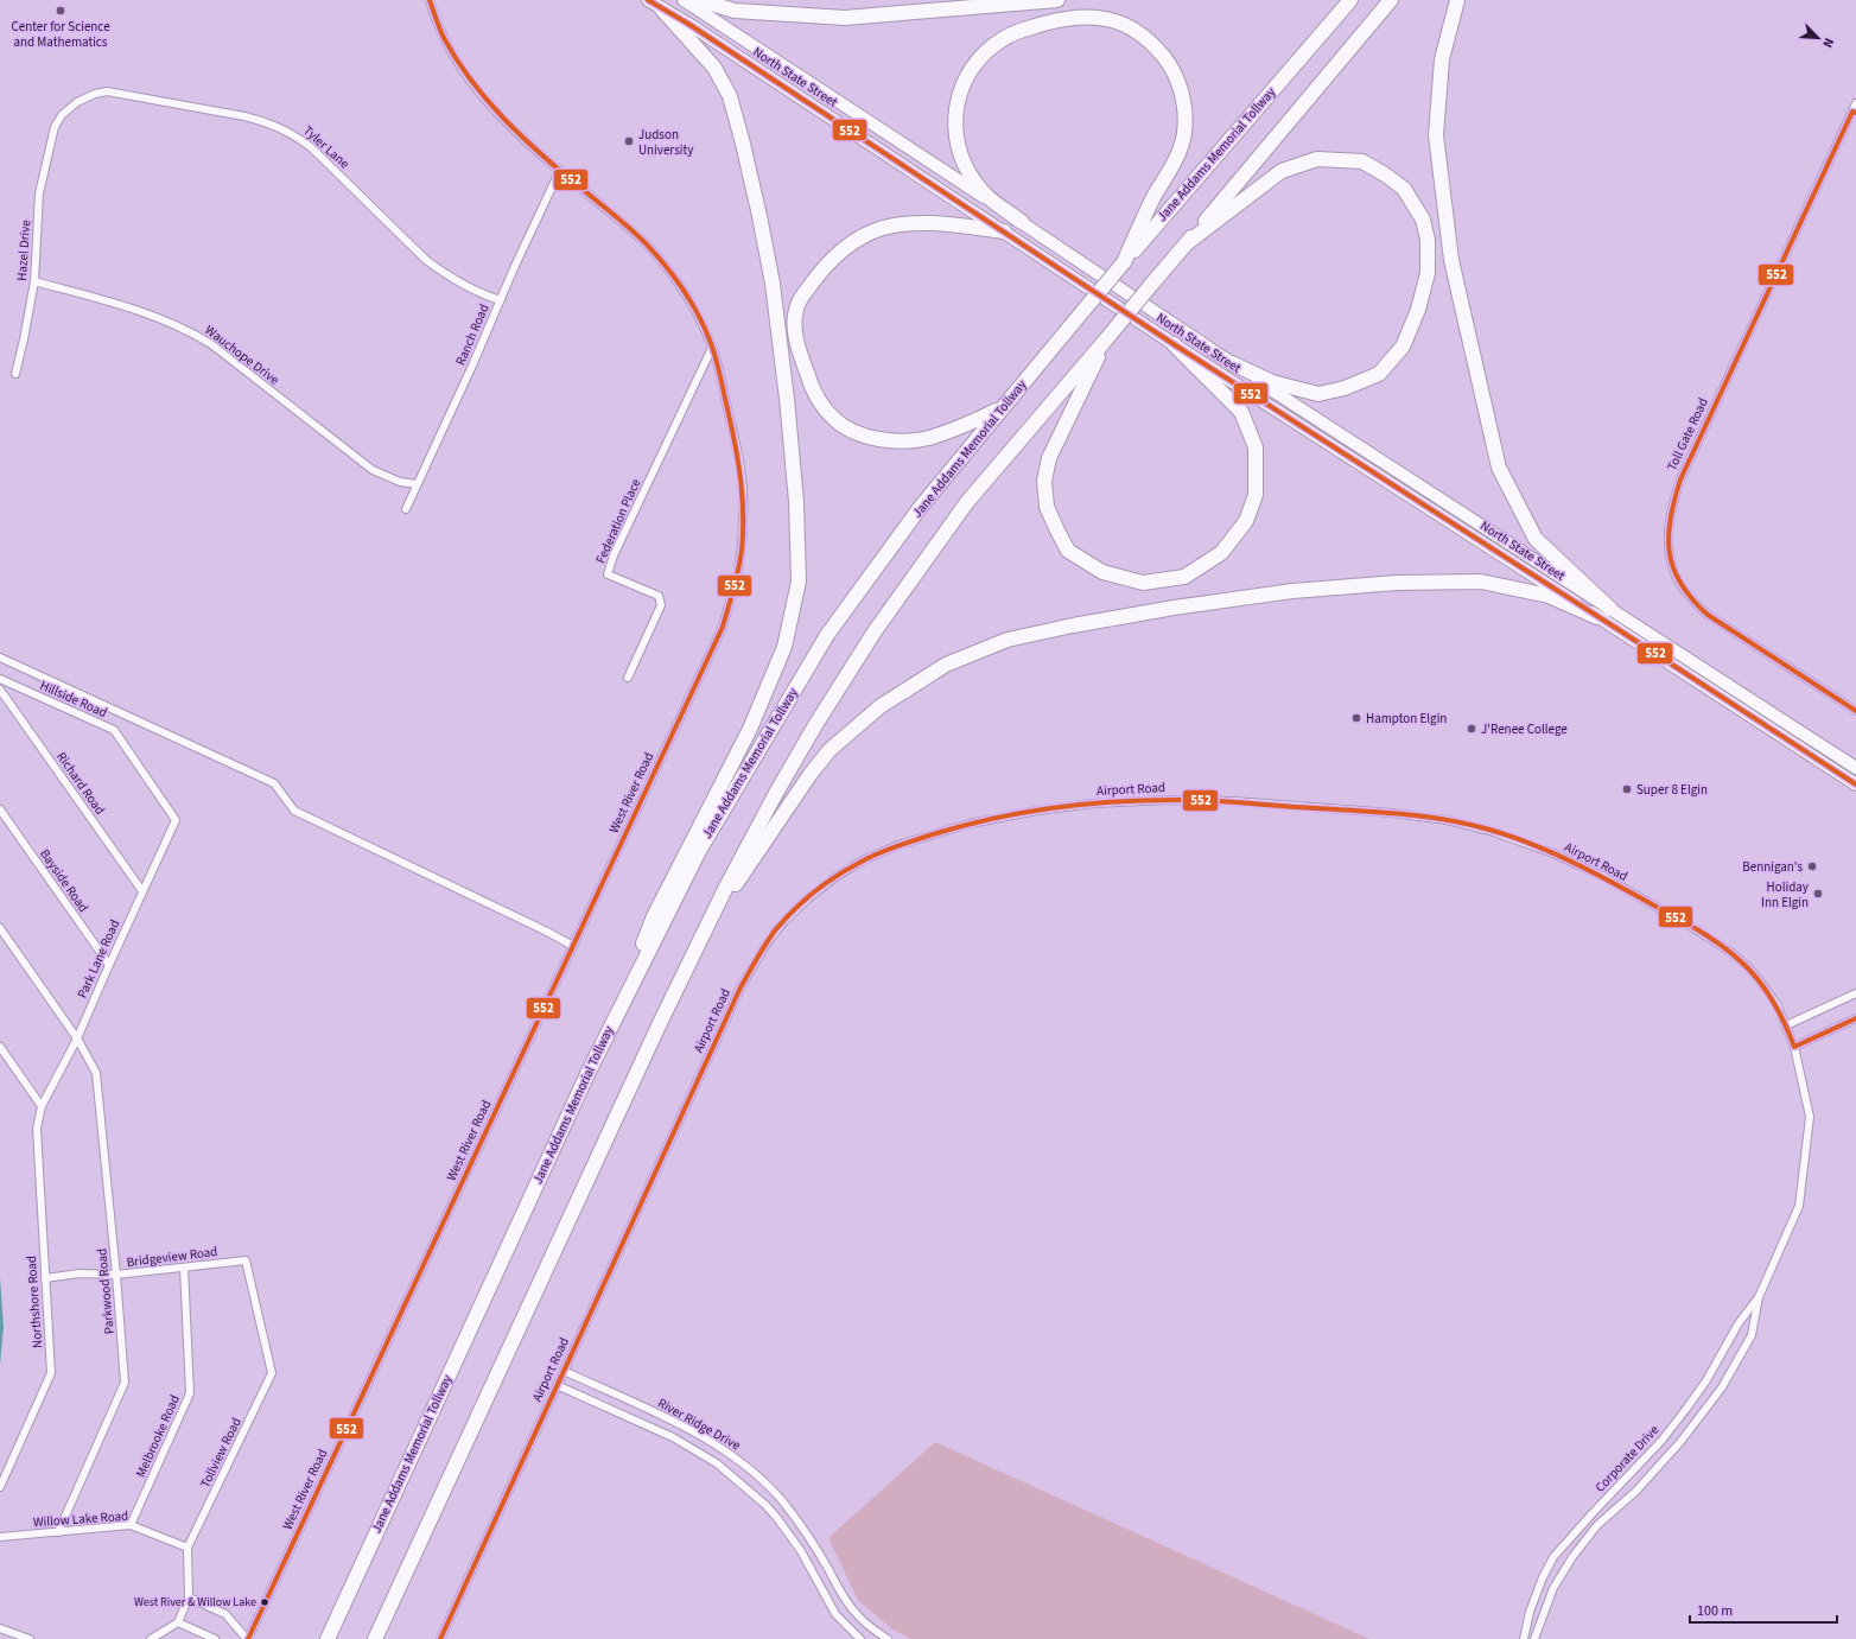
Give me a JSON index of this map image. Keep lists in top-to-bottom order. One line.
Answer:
{"streets":{"highway":["Jane Addams Memorial Tollway"],"main road":["North State Street"],"street":["Tyler Lane","Hazel Drive","Ranch Road","Wauchope Drive","Toll Gate Road","Federation Place","Hillside Road","Richard Road","Airport Road","West River Road","Bayside Road","Park Lane Road","Bridgeview Road","Parkwood Road","Northshore Road","River Ridge Drive","Melbrooke Road","Tollview Road","Corporate Drive","Willow Lake Road"]},"crossings":[["Tyler Lane","Hazel Drive"],["Tyler Lane","Ranch Road"],["Hazel Drive","Wauchope Drive"],["Ranch Road","Wauchope Drive"],["Ranch Road","West River Road"],["Federation Place","West River Road"],["Hillside Road","Park Lane Road"],["Richard Road","Park Lane Road"],["Airport Road","River Ridge Drive"],["Airport Road","Corporate Drive"],["Bayside Road","Park Lane Road"],["Park Lane Road","Parkwood Road"],["Park Lane Road","Northshore Road"],["Bridgeview Road","Parkwood Road"],["Bridgeview Road","Northshore Road"],["Bridgeview Road","Melbrooke Road"],["Bridgeview Road","Tollview Road"],["Parkwood Road","Willow Lake Road"],["Melbrooke Road","Willow Lake Road"],["Tollview Road","Willow Lake Road"]],"places":["Center for Science and Mathematics","Judson University","Hampton Elgin","J'Renee College","Super 8 Elgin","Bennigan's","Holiday Inn Elgin","West River & Willow Lake"],"lines":["transit line 552"],"scale_bar":"100 m","north":"bottom right"}
